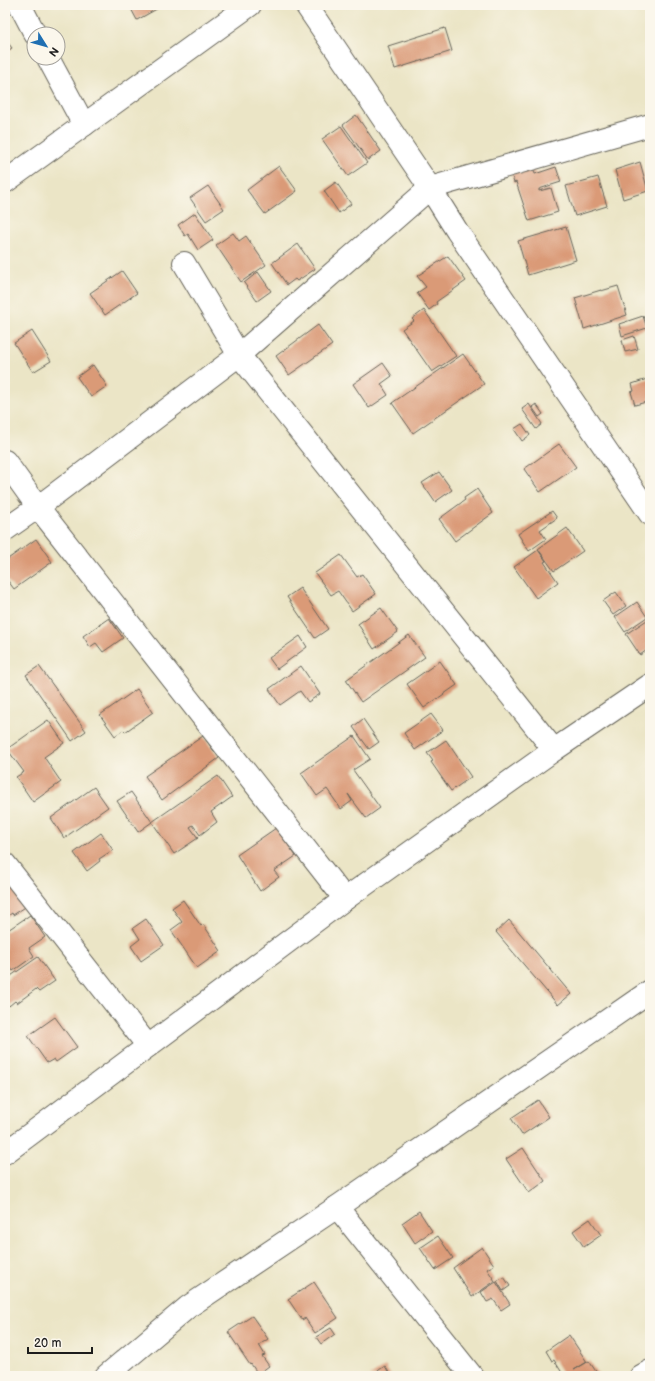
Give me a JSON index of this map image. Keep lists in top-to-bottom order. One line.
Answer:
{"scale_bar":"20 m","north":"bottom right"}
